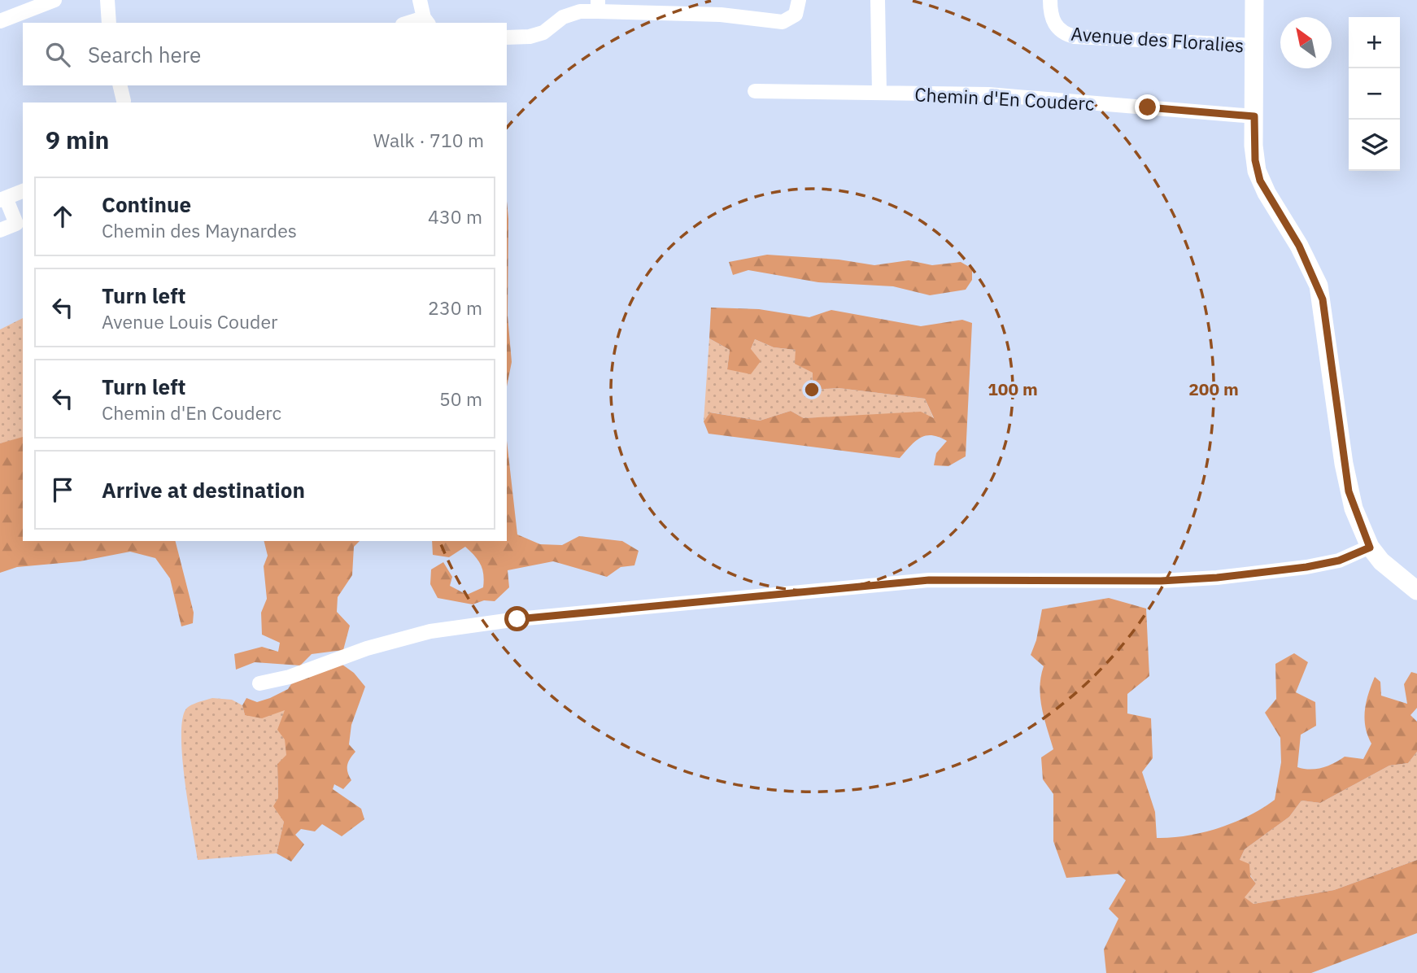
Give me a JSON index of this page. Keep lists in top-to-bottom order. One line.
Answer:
{"streets":{"street":["Avenue des Floralies","Chemin d'En Couderc"]},"north":"top left","page":{"map_buttons":["+","−"],"search":"Search here","heading":["9 min","Walk · 710 m"],"list":[["Continue","Chemin des Maynardes","430 m"],["Turn left","Avenue Louis Couder","230 m"],["Turn left","Chemin d'En Couderc","50 m"],"Arrive at destination"]},"rings":["100 m","200 m"]}
